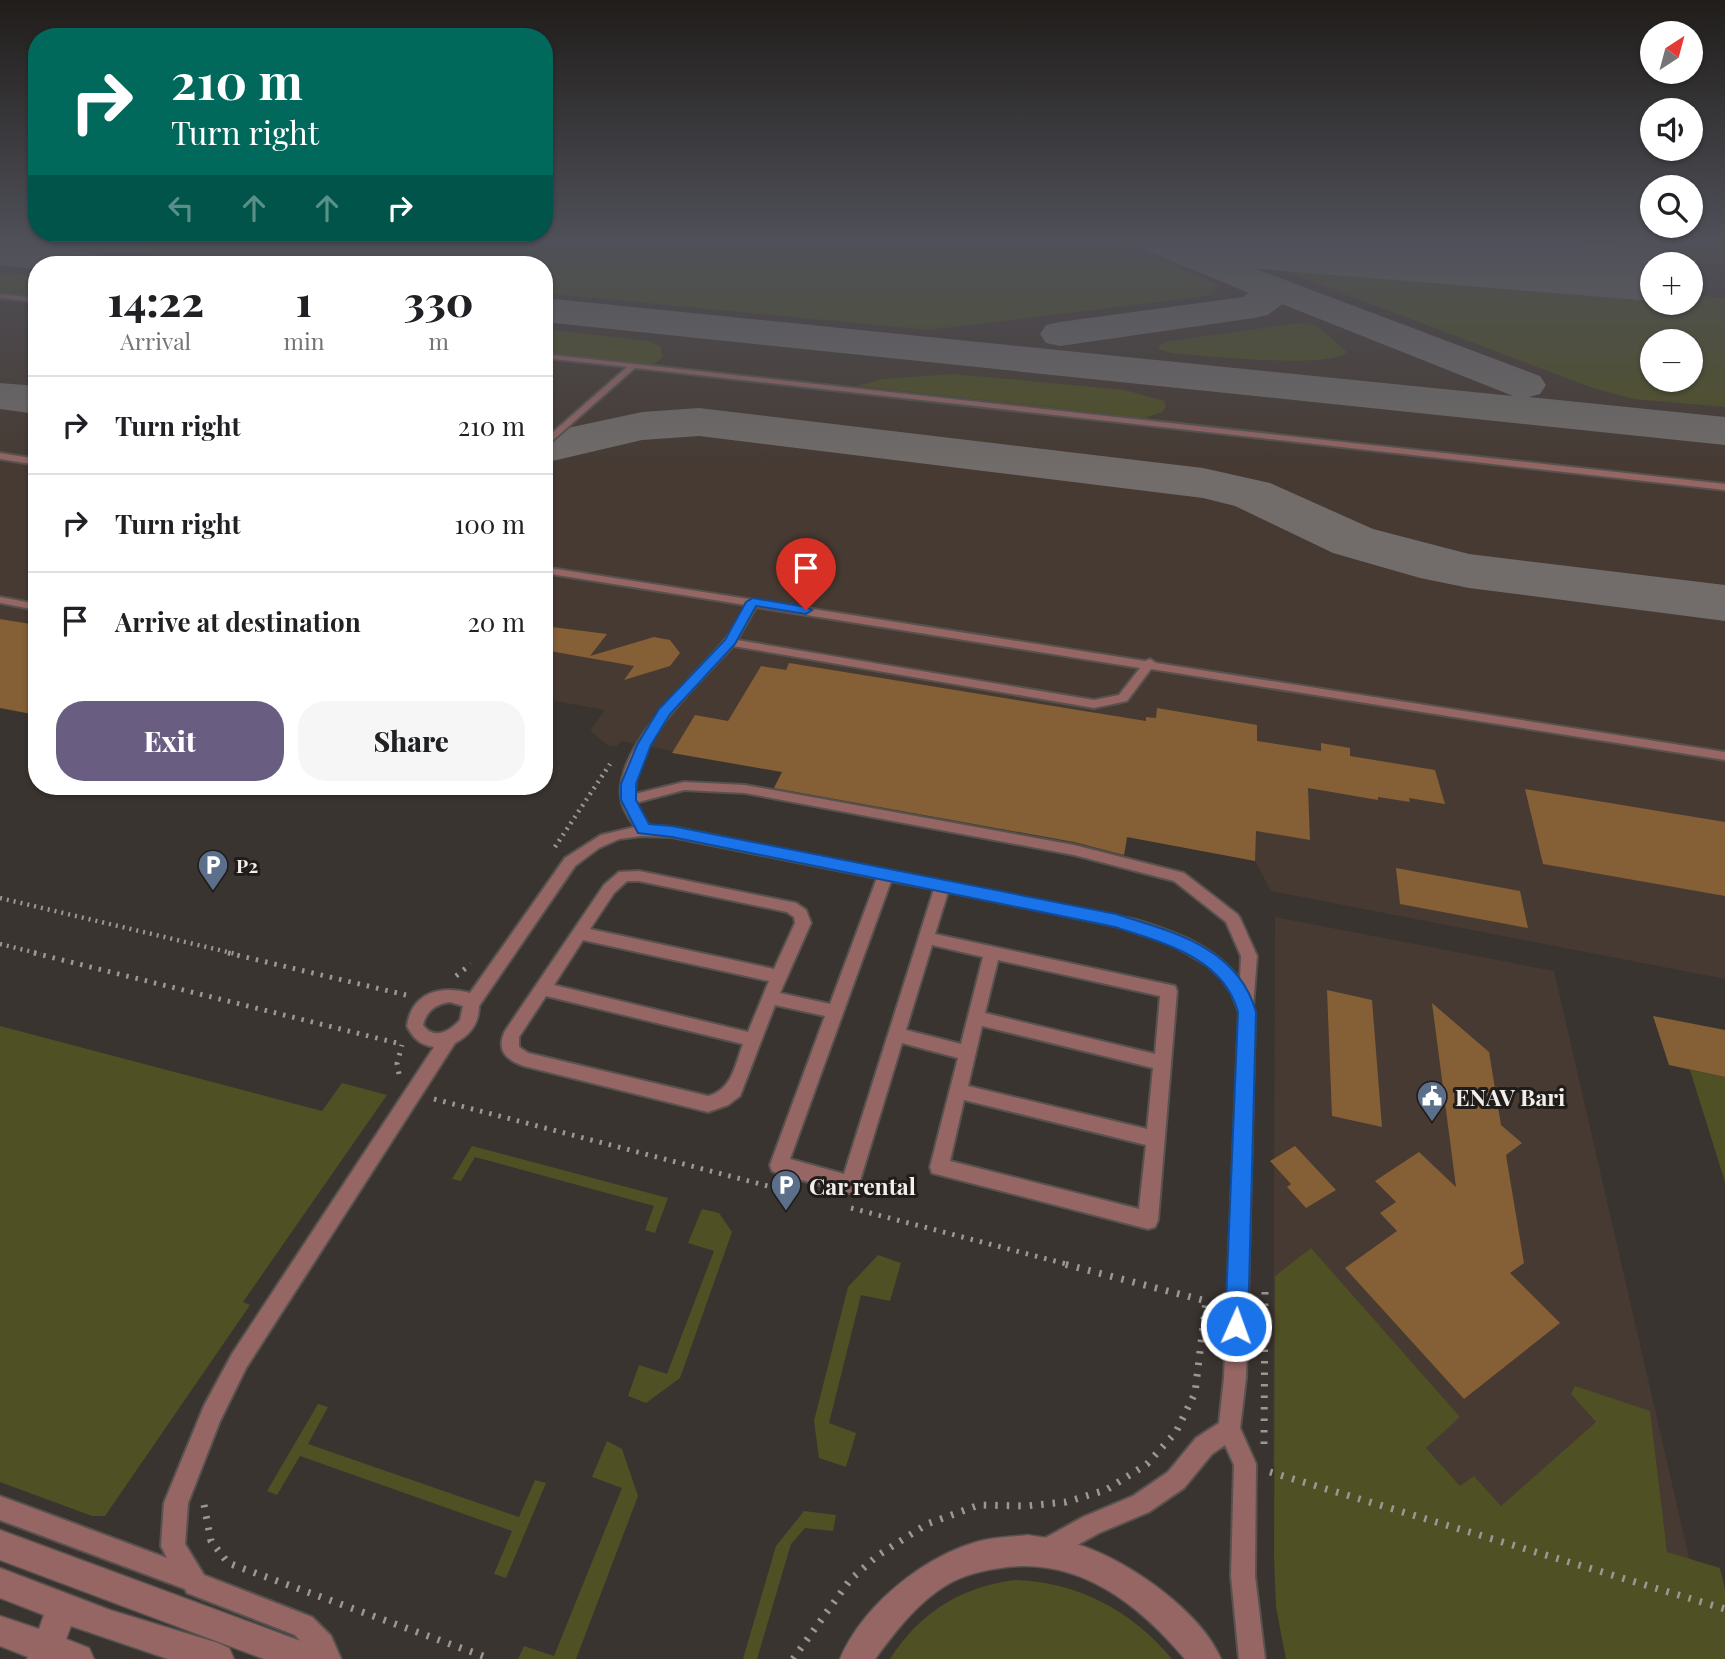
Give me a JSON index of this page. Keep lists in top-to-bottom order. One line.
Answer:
{"places":{"parking":["P2","Car rental"],"public building":["ENAV Bari"]},"north":"top right","page":{"map_buttons":["+","−"],"turn":["210 m","Turn right"],"eta":["14:22","Arrival","1","min","330","m"],"list":[{"name":"Turn right","value":"210 m"},{"name":"Turn right","value":"100 m"},{"name":"Arrive at destination","value":"20 m"}],"buttons":["Exit","Share"]}}
